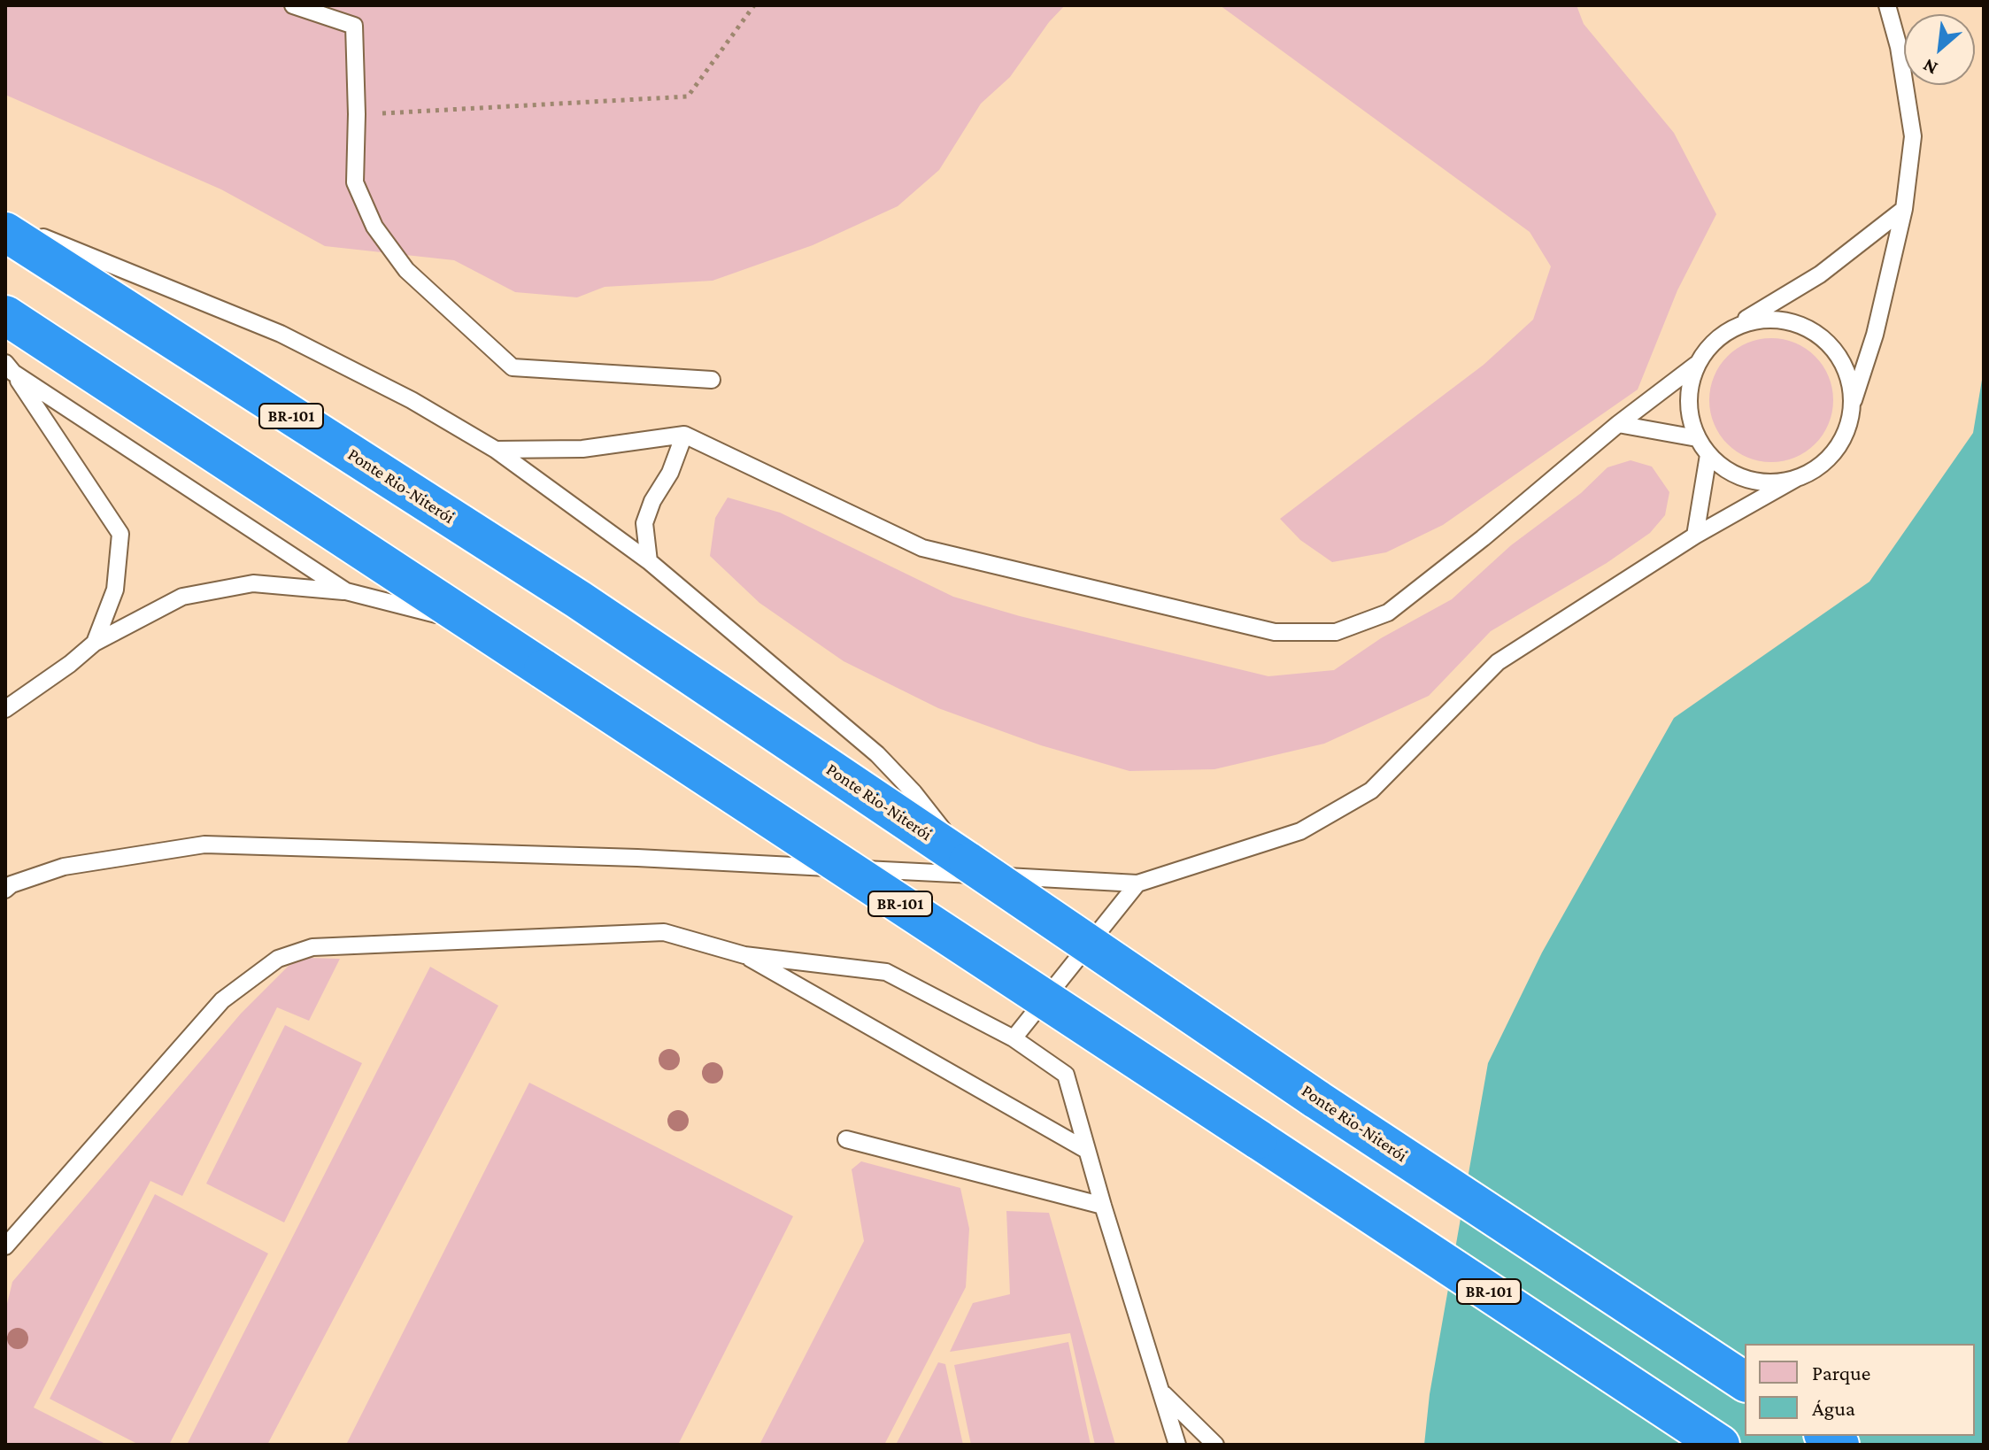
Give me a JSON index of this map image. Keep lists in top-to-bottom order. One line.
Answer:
{"streets":{"highway":["BR-101","Ponte Rio-Niterói"]},"legend":["Parque","Água"],"north":"bottom left"}
